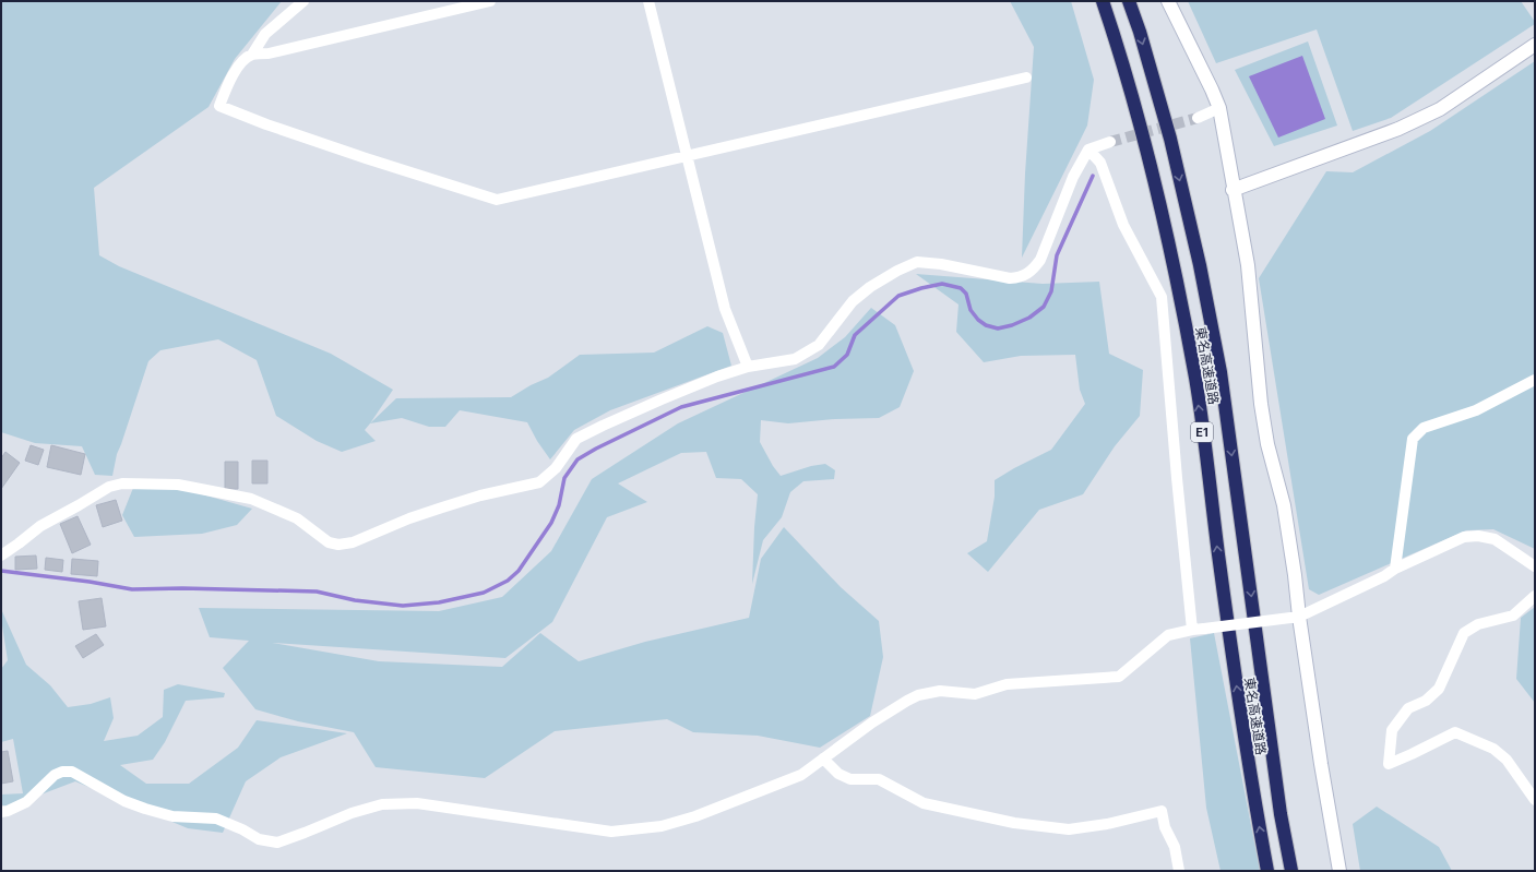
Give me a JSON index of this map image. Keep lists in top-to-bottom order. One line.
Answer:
{"streets":{"highway":["東名高速道路","E1"]}}
